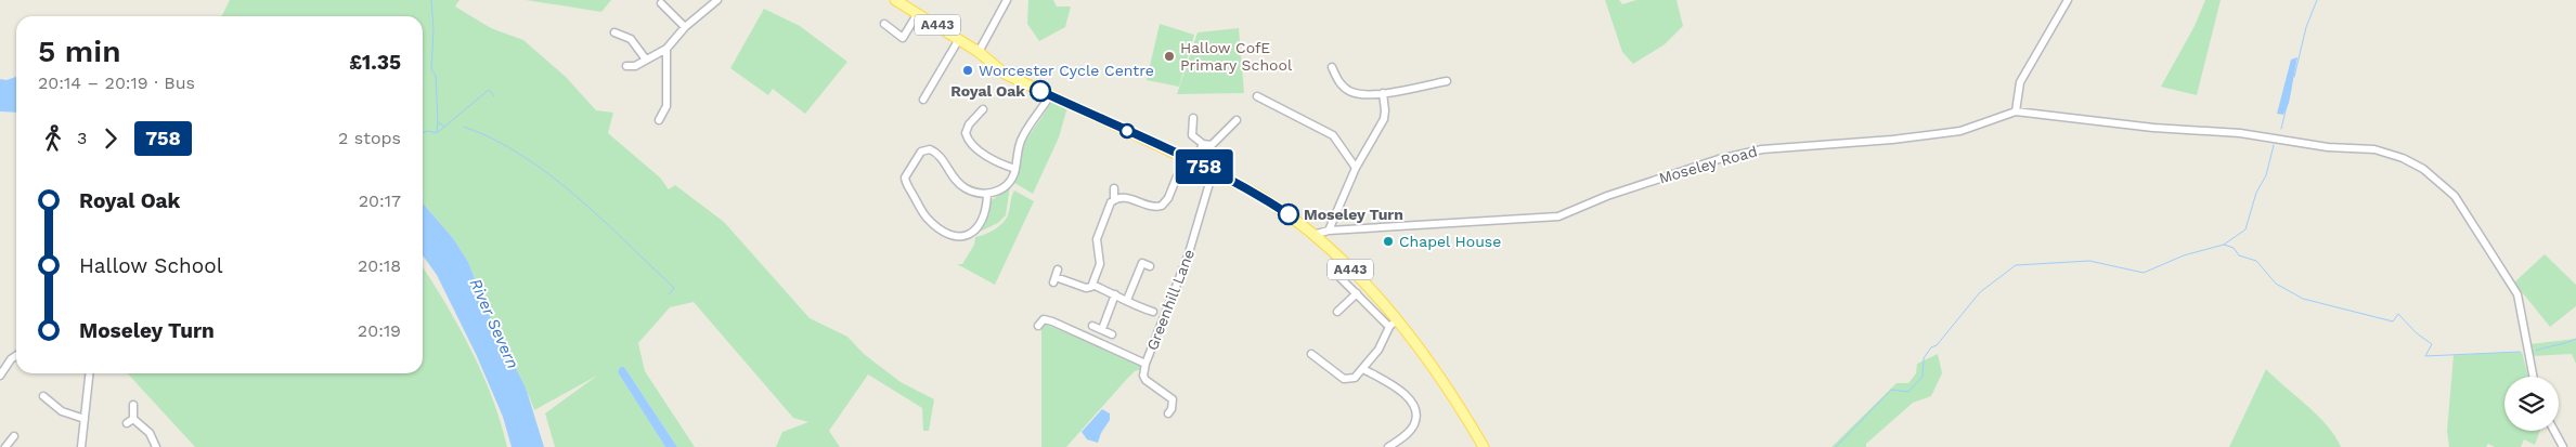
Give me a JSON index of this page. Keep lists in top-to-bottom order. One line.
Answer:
{"streets":{"main road":["A443"],"street":["Moseley Road","Greenhill Lane"]},"crossings":[["A443","Moseley Road"],["A443","Greenhill Lane"]],"water":["River Severn"],"places":["Hallow CofE Primary School","Worcester Cycle Centre","Royal Oak","Moseley Turn","Chapel House"],"lines":["bus line 758"],"page":{"on_map":"758","heading":["5 min","20:14 – 20:19 · Bus","£1.35"],"legs":["3","758","2 stops"],"list":[{"name":"Royal Oak","value":"20:17"},{"name":"Hallow School","value":"20:18"},{"name":"Moseley Turn","value":"20:19"}]}}
